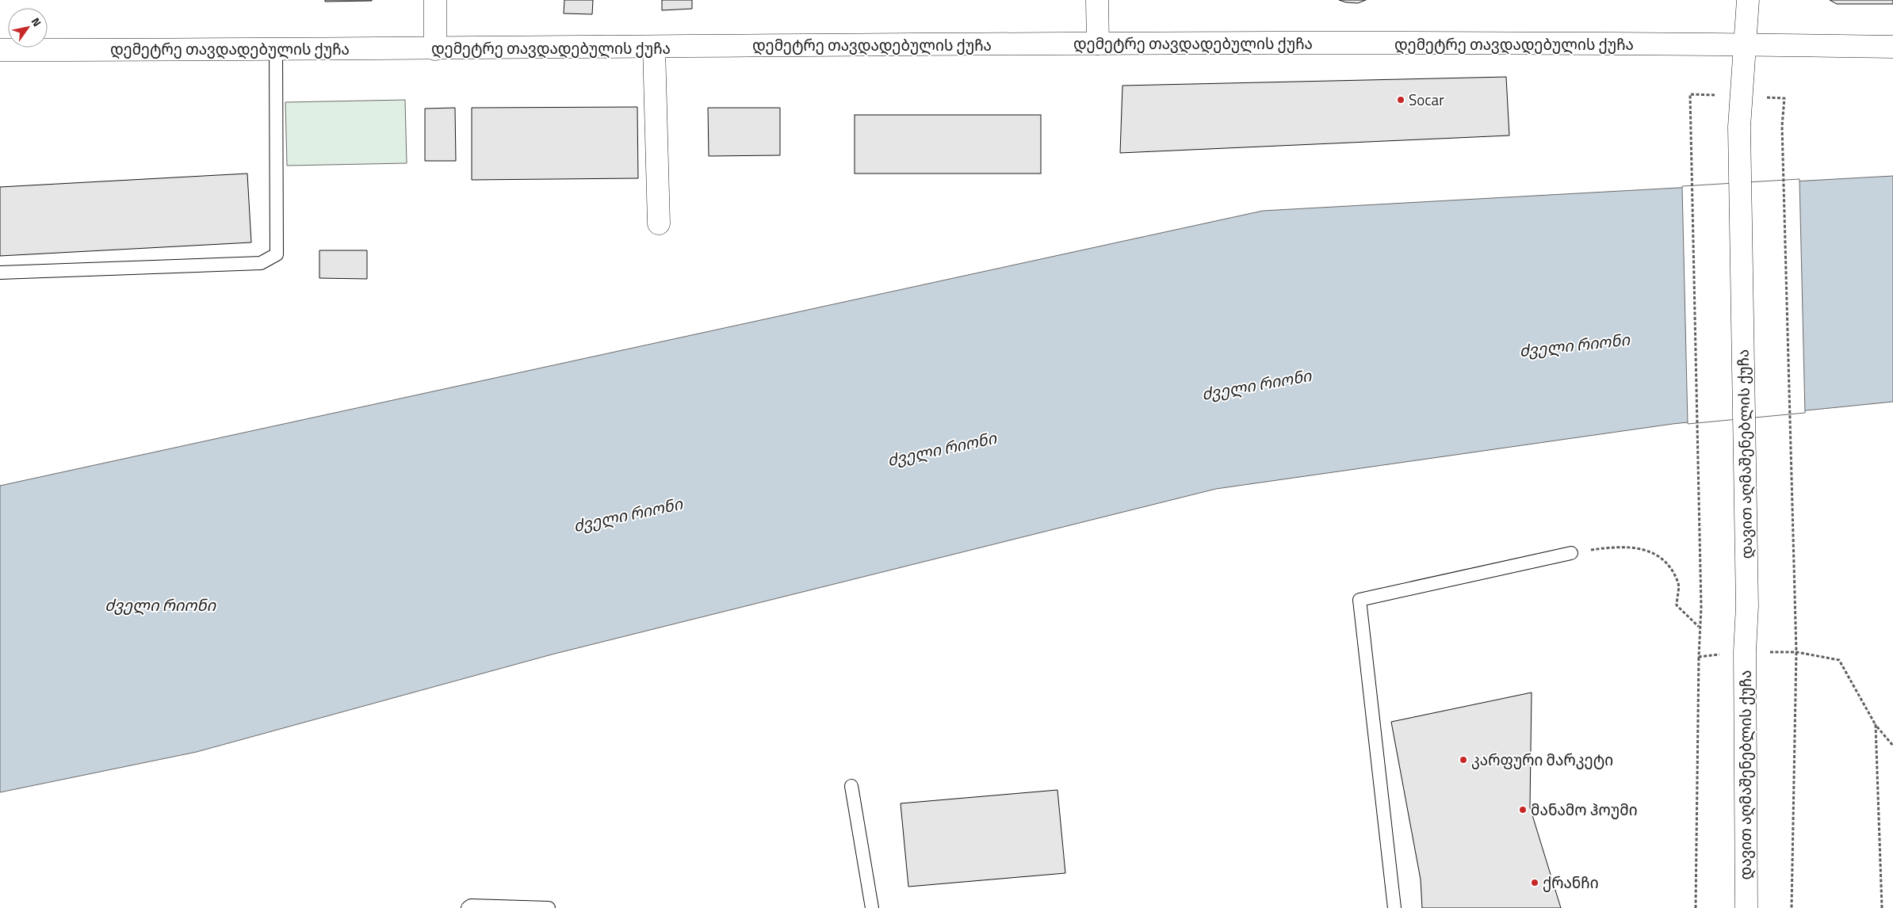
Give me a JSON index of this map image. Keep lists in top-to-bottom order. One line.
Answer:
{"streets":{"street":["დემეტრე თავდადებულის ქუჩა","დავით აღმაშენებლის ქუჩა"]},"crossings":[["დემეტრე თავდადებულის ქუჩა","დავით აღმაშენებლის ქუჩა"]],"water":["ძველი რიონი"],"places":["Socar","კარფური მარკეტი","მანამო ჰოუმი","ქრანჩი"],"north":"top right"}
